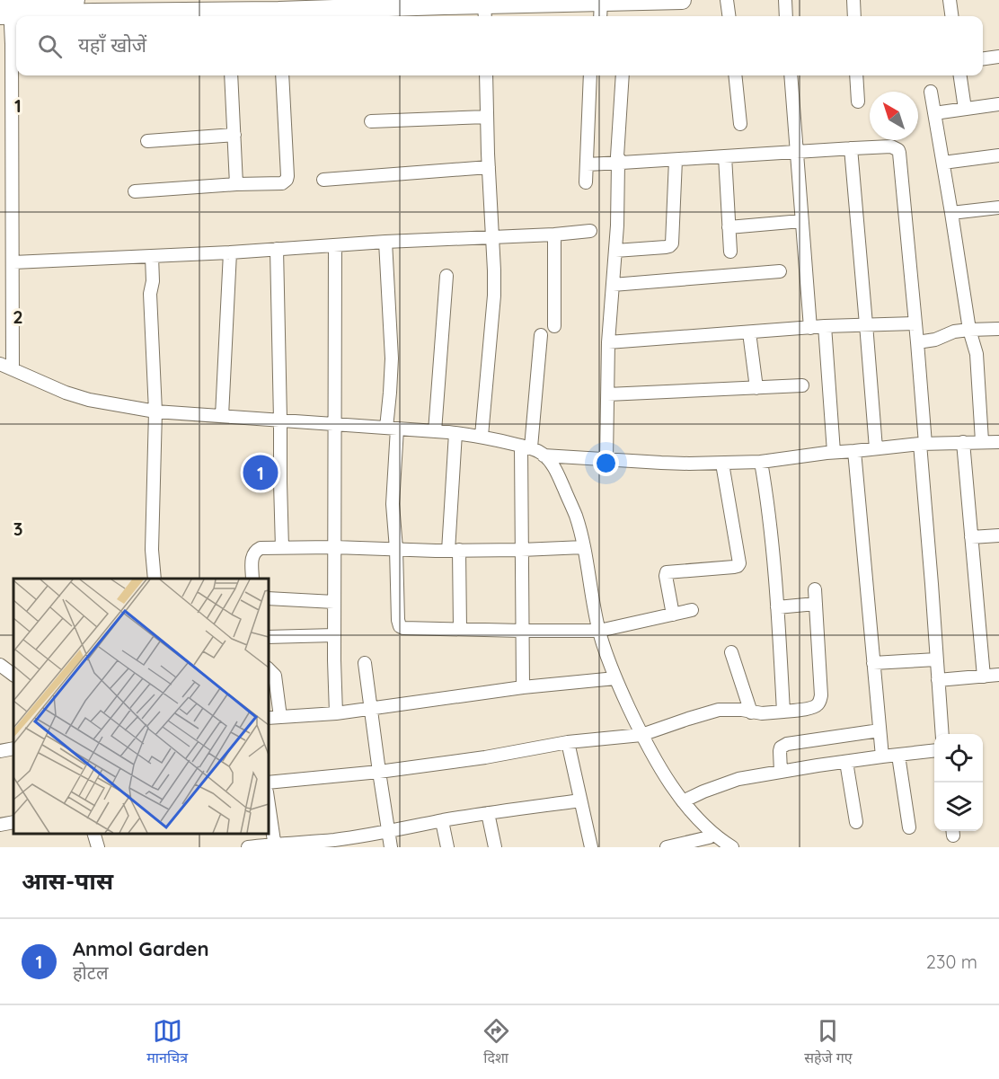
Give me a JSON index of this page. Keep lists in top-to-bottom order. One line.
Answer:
{"north":"top left","page":{"search":"यहाँ खोजें","pins":"1","heading":"आस-पास","list":[{"mark":"1","name":"Anmol Garden","note":"होटल","value":"230 m"}],"nav":["मानचित्र","दिशा","सहेजे गए"]},"grid":{"rows":["1","2","3"]}}
